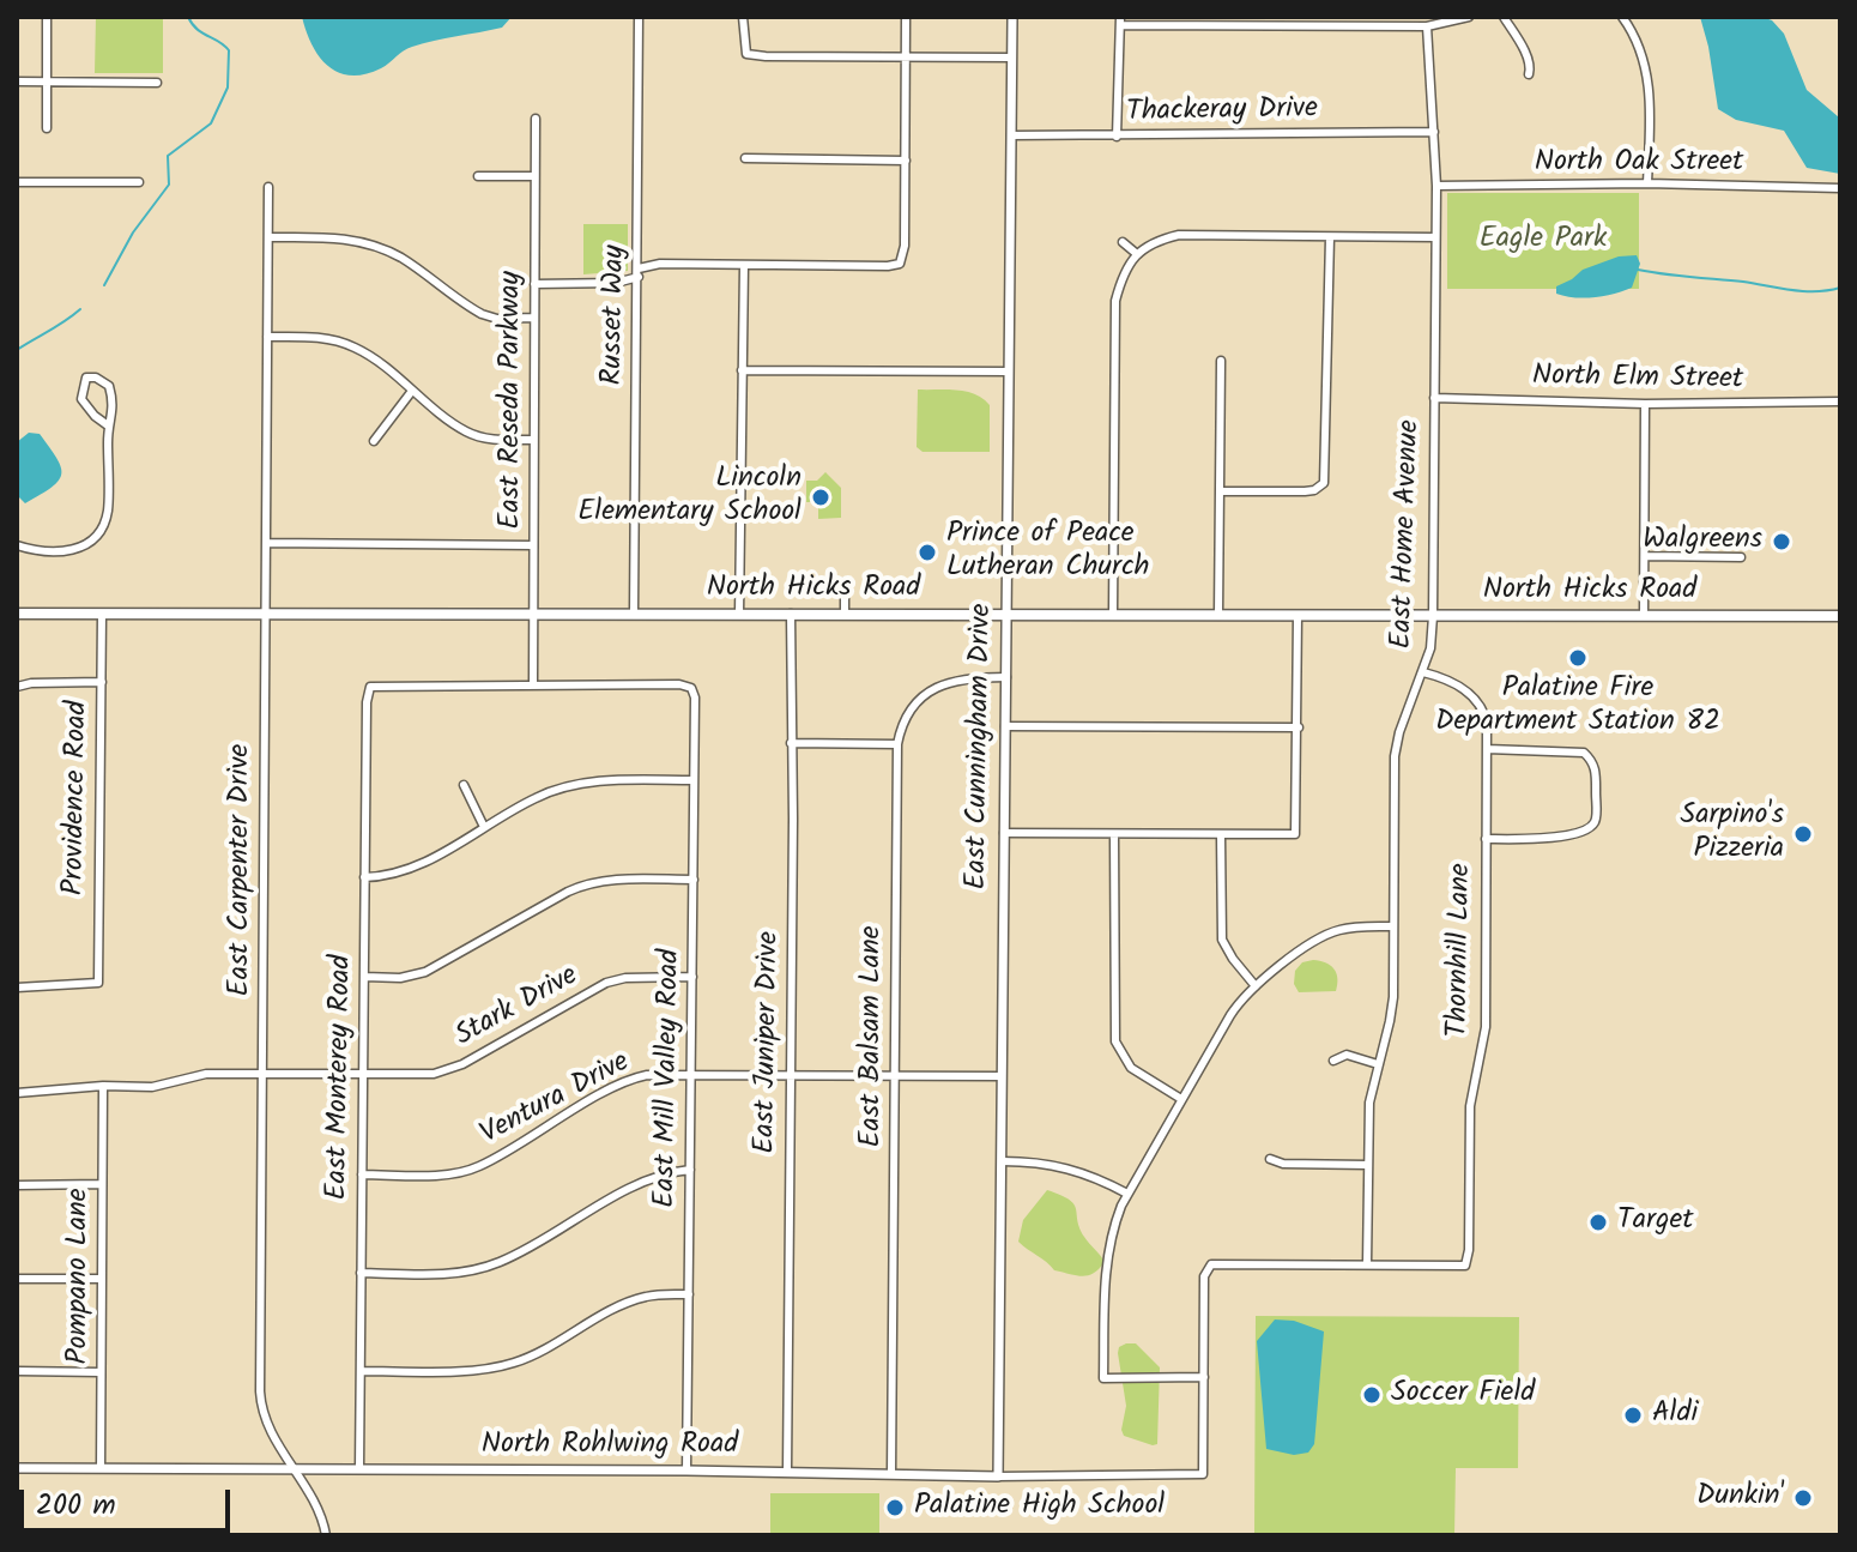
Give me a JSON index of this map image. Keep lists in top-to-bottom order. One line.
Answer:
{"streets":{"main road":["North Hicks Road"],"street":["Thackeray Drive","North Oak Street","Russet Way","North Elm Street","East Reseda Parkway","East Home Avenue","East Cunningham Drive","Providence Road","East Carpenter Drive","Thornhill Lane","Stark Drive","East Balsam Lane","East Juniper Drive","East Monterey Road","East Mill Valley Road","Ventura Drive","Pompano Lane","North Rohlwing Road"]},"crossings":[["Thackeray Drive","East Home Avenue"],["Thackeray Drive","East Cunningham Drive"],["North Oak Street","East Home Avenue"],["Russet Way","North Hicks Road"],["North Elm Street","East Home Avenue"],["East Reseda Parkway","North Hicks Road"],["East Reseda Parkway","East Monterey Road"],["East Reseda Parkway","East Mill Valley Road"],["East Home Avenue","North Hicks Road"],["East Home Avenue","Thornhill Lane"],["North Hicks Road","East Cunningham Drive"],["North Hicks Road","Providence Road"],["North Hicks Road","East Carpenter Drive"],["North Hicks Road","East Juniper Drive"],["East Cunningham Drive","East Balsam Lane"],["East Cunningham Drive","Ventura Drive"],["East Cunningham Drive","North Rohlwing Road"],["East Carpenter Drive","Stark Drive"],["East Carpenter Drive","North Rohlwing Road"],["Stark Drive","East Monterey Road"],["Stark Drive","East Mill Valley Road"],["Stark Drive","Pompano Lane"],["East Balsam Lane","Ventura Drive"],["East Balsam Lane","North Rohlwing Road"],["East Juniper Drive","Ventura Drive"],["East Juniper Drive","North Rohlwing Road"],["East Monterey Road","East Mill Valley Road"],["East Monterey Road","Ventura Drive"],["East Monterey Road","North Rohlwing Road"],["East Mill Valley Road","Ventura Drive"],["East Mill Valley Road","North Rohlwing Road"],["Pompano Lane","North Rohlwing Road"]],"parks":["Eagle Park"],"places":["Lincoln Elementary School","Walgreens","Prince of Peace Lutheran Church","Palatine Fire Department Station 82","Sarpino's Pizzeria","Target","Soccer Field","Aldi","Dunkin'","Palatine High School"],"scale_bar":"200 m"}
